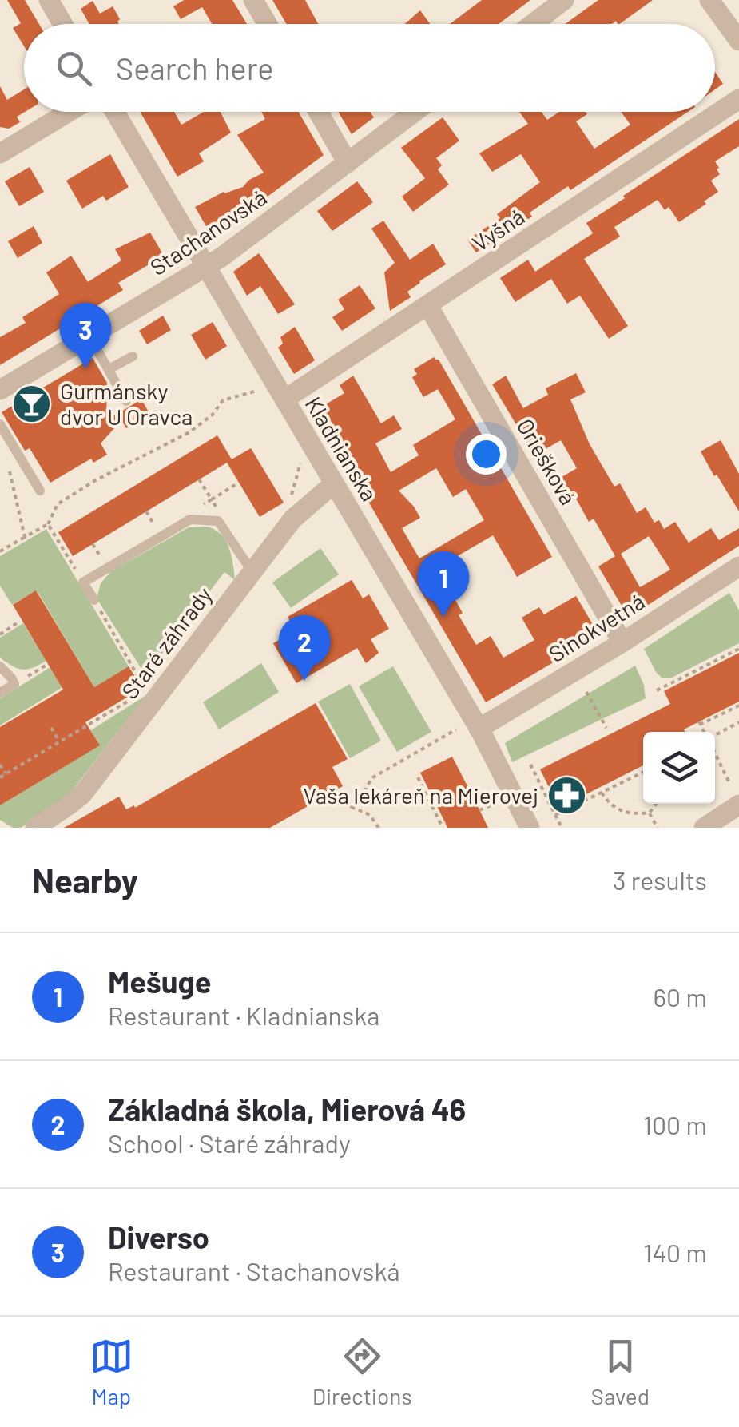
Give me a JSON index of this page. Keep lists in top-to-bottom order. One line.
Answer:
{"streets":{"street":["Vyšná","Stachanovská","Kladnianska","Oriešková","Sinokvetná","Staré záhrady"]},"crossings":[["Vyšná","Kladnianska"],["Vyšná","Oriešková"],["Stachanovská","Kladnianska"],["Kladnianska","Sinokvetná"],["Kladnianska","Staré záhrady"],["Oriešková","Sinokvetná"]],"places":{"bar":["Gurmánsky dvor U Oravca"],"pharmacy":["Vaša lekáreň na Mierovej"]},"page":{"search":"Search here","pins":["3","1","2"],"heading":["Nearby","3 results"],"list":[{"mark":"1","name":"Mešuge","note":"Restaurant · Kladnianska","value":"60 m"},{"mark":"2","name":"Základná škola, Mierová 46","note":"School · Staré záhrady","value":"100 m"},{"mark":"3","name":"Diverso","note":"Restaurant · Stachanovská","value":"140 m"}],"nav":["Map","Directions","Saved"]}}
